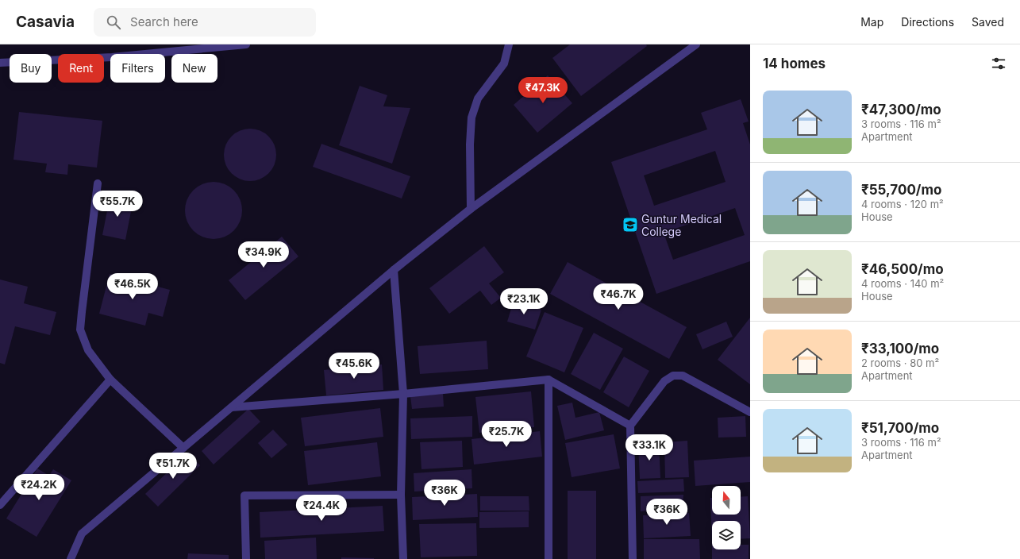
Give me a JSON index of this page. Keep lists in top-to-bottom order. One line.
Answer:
{"places":{"school or university":["Guntur Medical College"]},"north":"top","page":{"header":"Casavia","search":"Search here","nav":["Map","Directions","Saved"],"heading":"14 homes","chip":["Buy","Rent","Filters","New"],"price":["₹47.3K","₹55.7K","₹34.9K","₹46.5K","₹46.7K","₹23.1K","₹45.6K","₹25.7K","₹33.1K","₹51.7K","₹24.2K","₹36K","₹24.4K","₹36K"],"list":[{"name":"₹47,300/mo","note":"3 rooms · 116 m² · Apartment"},{"name":"₹55,700/mo","note":"4 rooms · 120 m² · House"},{"name":"₹46,500/mo","note":"4 rooms · 140 m² · House"},{"name":"₹33,100/mo","note":"2 rooms · 80 m² · Apartment"},{"name":"₹51,700/mo","note":"3 rooms · 116 m² · Apartment"}]}}
